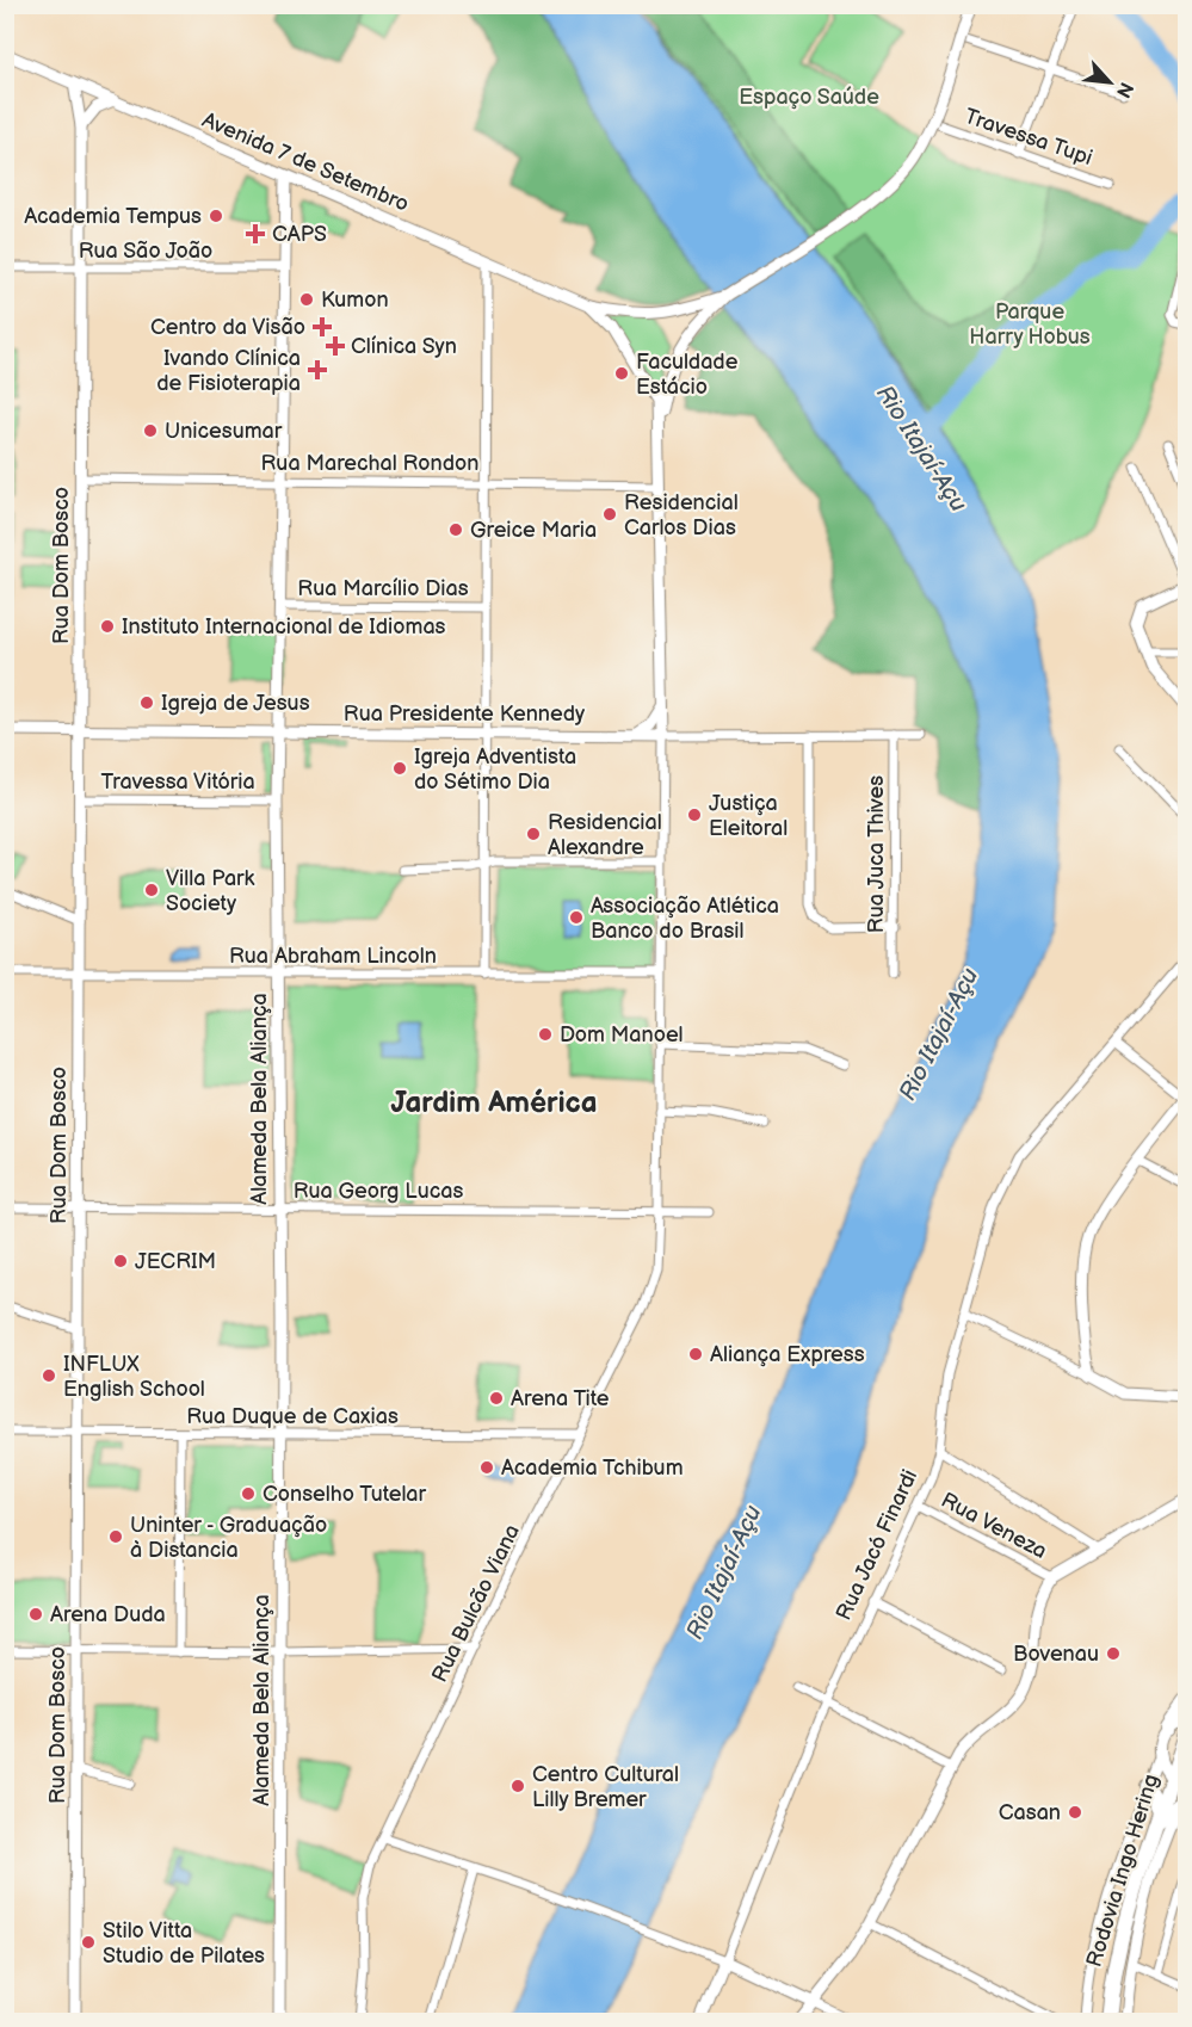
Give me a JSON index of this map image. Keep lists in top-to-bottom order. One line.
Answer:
{"streets":{"highway":["Rodovia Ingo Hering"],"street":["Travessa Tupi","Avenida 7 de Setembro","Rua São João","Rua Marechal Rondon","Rua Dom Bosco","Rua Marcílio Dias","Rua Presidente Kennedy","Travessa Vitória","Rua Juca Thives","Rua Abraham Lincoln","Alameda Bela Aliança","Rua Georg Lucas","Rua Duque de Caxias","Rua Veneza","Rua Jacó Finardi","Rua Bulcão Viana"]},"crossings":[["Avenida 7 de Setembro","Rua Dom Bosco"],["Avenida 7 de Setembro","Alameda Bela Aliança"],["Rua São João","Rua Dom Bosco"],["Rua São João","Alameda Bela Aliança"],["Rua Marechal Rondon","Rua Dom Bosco"],["Rua Marechal Rondon","Alameda Bela Aliança"],["Rua Dom Bosco","Rua Presidente Kennedy"],["Rua Dom Bosco","Travessa Vitória"],["Rua Dom Bosco","Rua Abraham Lincoln"],["Rua Dom Bosco","Rua Georg Lucas"],["Rua Dom Bosco","Rua Duque de Caxias"],["Rua Marcílio Dias","Alameda Bela Aliança"],["Rua Presidente Kennedy","Rua Juca Thives"],["Rua Presidente Kennedy","Alameda Bela Aliança"],["Rua Presidente Kennedy","Rua Bulcão Viana"],["Travessa Vitória","Alameda Bela Aliança"],["Rua Abraham Lincoln","Alameda Bela Aliança"],["Rua Abraham Lincoln","Rua Bulcão Viana"],["Alameda Bela Aliança","Rua Georg Lucas"],["Alameda Bela Aliança","Rua Duque de Caxias"],["Rua Georg Lucas","Rua Bulcão Viana"],["Rua Duque de Caxias","Rua Bulcão Viana"],["Rua Veneza","Rua Jacó Finardi"]],"districts":["Jardim América"],"water":["Rio Itajaí-Açu"],"parks":["Espaço Saúde","Parque Harry Hobus"],"places":{"other":["Academia Tempus","Kumon","Faculdade Estácio","Unicesumar","Residencial Carlos Dias","Greice Maria","Instituto Internacional de Idiomas","Igreja de Jesus","Igreja Adventista do Sétimo Dia","Justiça Eleitoral","Residencial Alexandre","Villa Park Society","Associação Atlética Banco do Brasil","Dom Manoel","JECRIM","Aliança Express","INFLUX English School","Arena Tite","Academia Tchibum","Conselho Tutelar","Uninter - Graduação à Distancia","Arena Duda","Bovenau","Centro Cultural Lilly Bremer","Casan","Stilo Vitta Studio de Pilates"],"health":["CAPS","Centro da Visão","Clínica Syn","Ivando Clínica de Fisioterapia"]},"north":"bottom right"}
